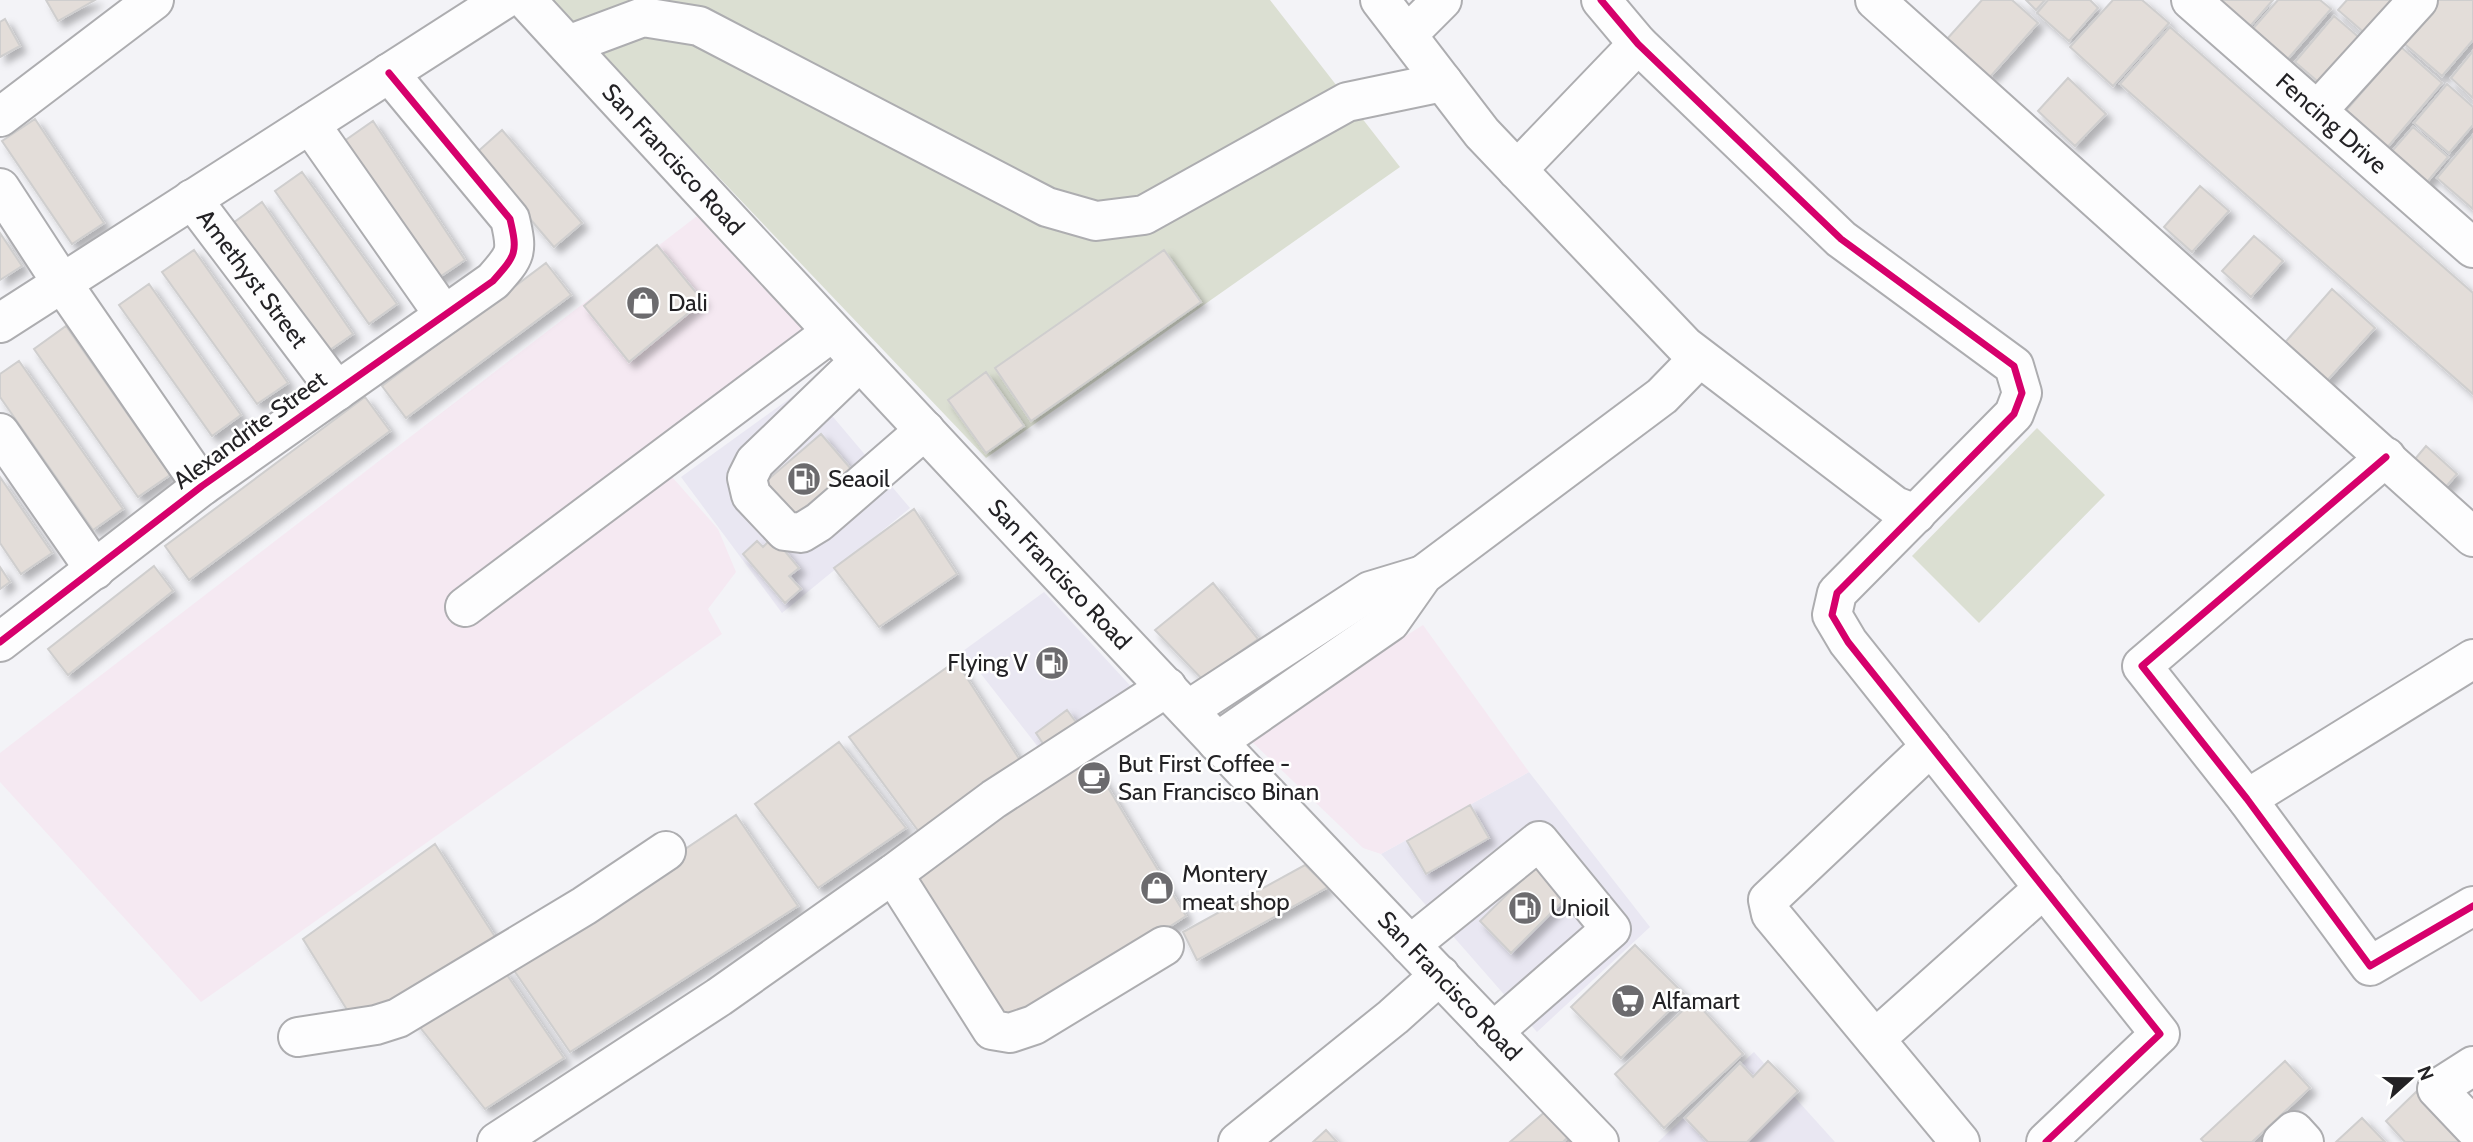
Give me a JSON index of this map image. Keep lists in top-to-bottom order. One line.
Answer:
{"streets":{"street":["Fencing Drive","San Francisco Road","Amethyst Street","Alexandrite Street"]},"crossings":[["Amethyst Street","Alexandrite Street"]],"places":{"shop":["Dali","Montery meat shop"],"fuel station":["Seaoil","Flying V","Unioil"],"cafe":["But First Coffee - San Francisco Binan"],"supermarket":["Alfamart"]},"north":"right"}
